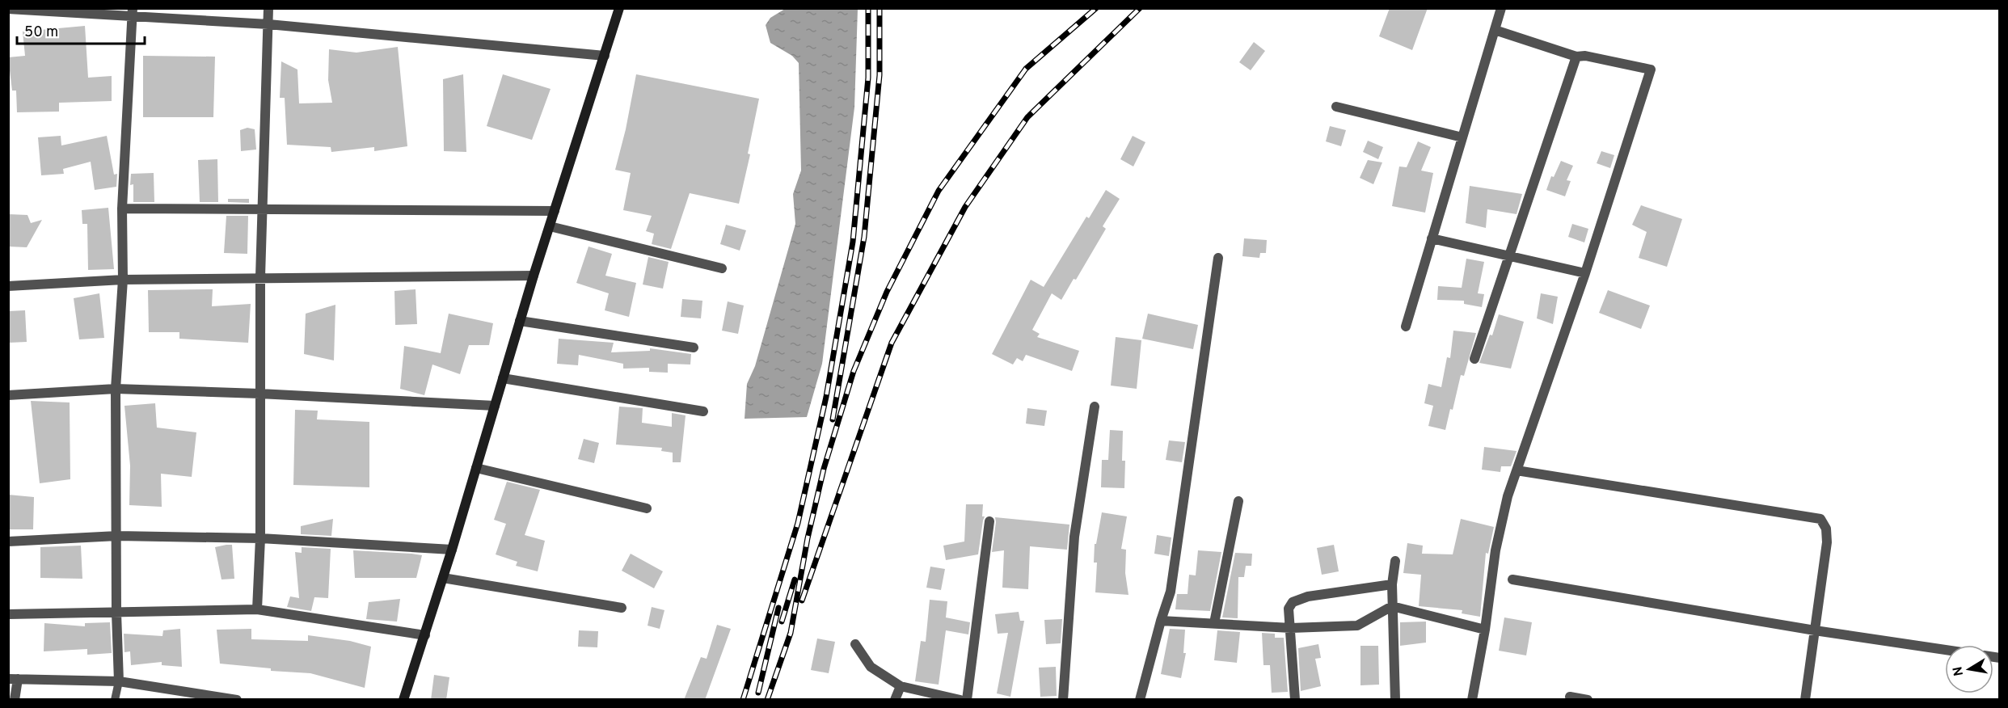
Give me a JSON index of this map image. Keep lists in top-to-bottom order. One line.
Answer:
{"scale_bar":"50 m","north":"left"}
